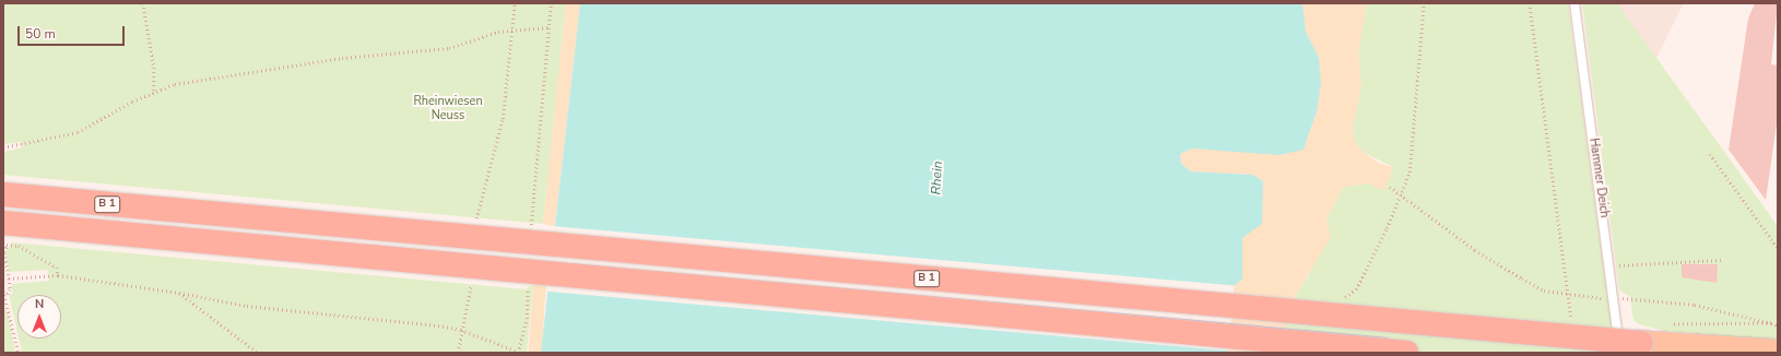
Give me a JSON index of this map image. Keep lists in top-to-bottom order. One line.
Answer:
{"streets":{"highway":["B 1"],"lane":["Hammer Deich"]},"water":["Rhein"],"parks":["Rheinwiesen Neuss"],"scale_bar":"50 m","north":"top"}
